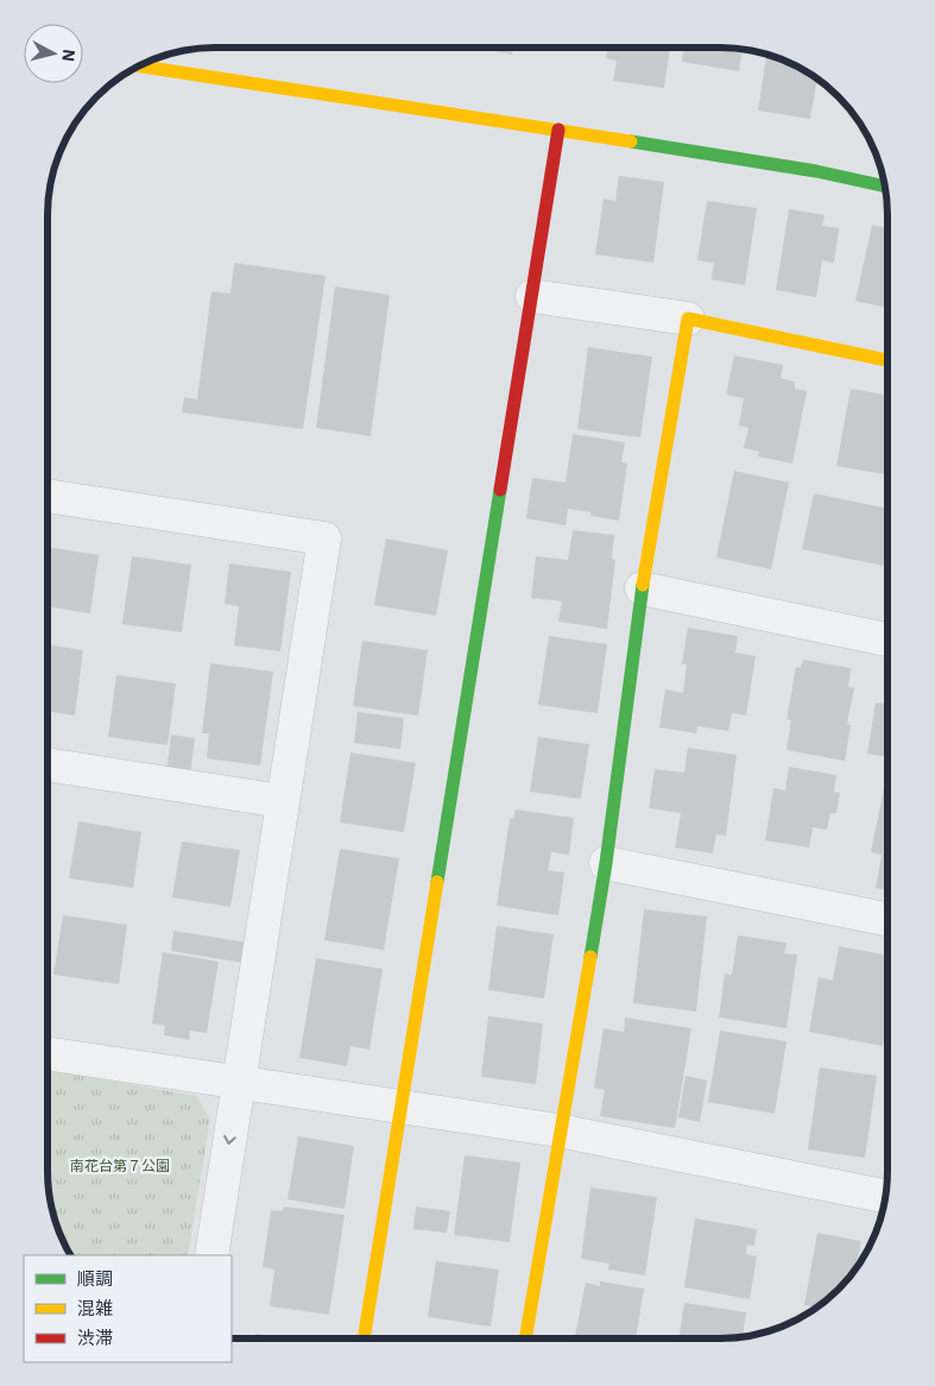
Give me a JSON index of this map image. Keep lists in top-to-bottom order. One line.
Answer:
{"parks":["南花台第７公園"],"legend":["順調","混雑","渋滞"],"north":"right"}
